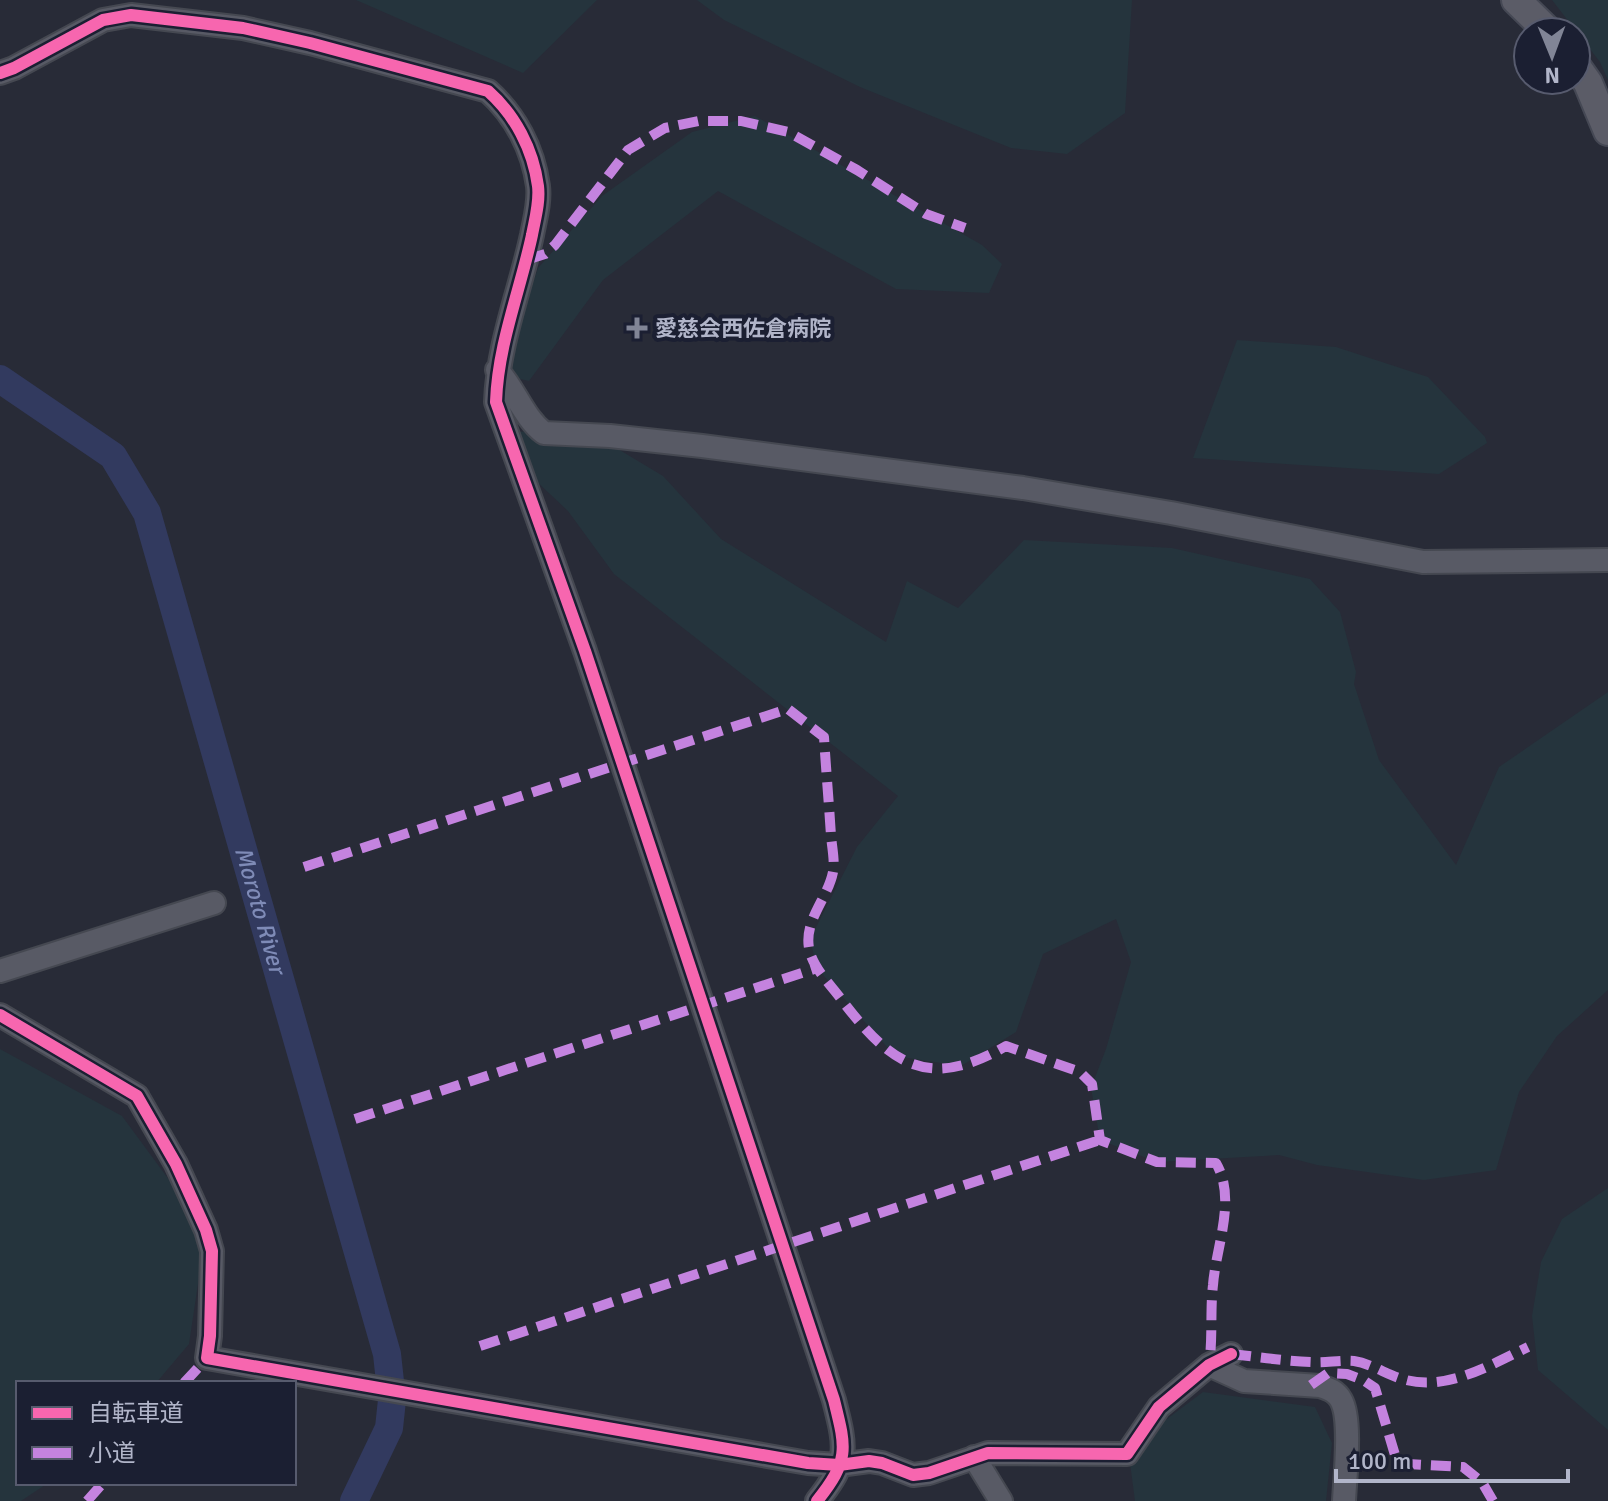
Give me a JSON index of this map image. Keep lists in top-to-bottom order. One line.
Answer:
{"water":["Moroto River"],"places":{"health":["愛慈会西佐倉病院"]},"legend":["自転車道","小道"],"scale_bar":"100 m","north":"bottom"}
